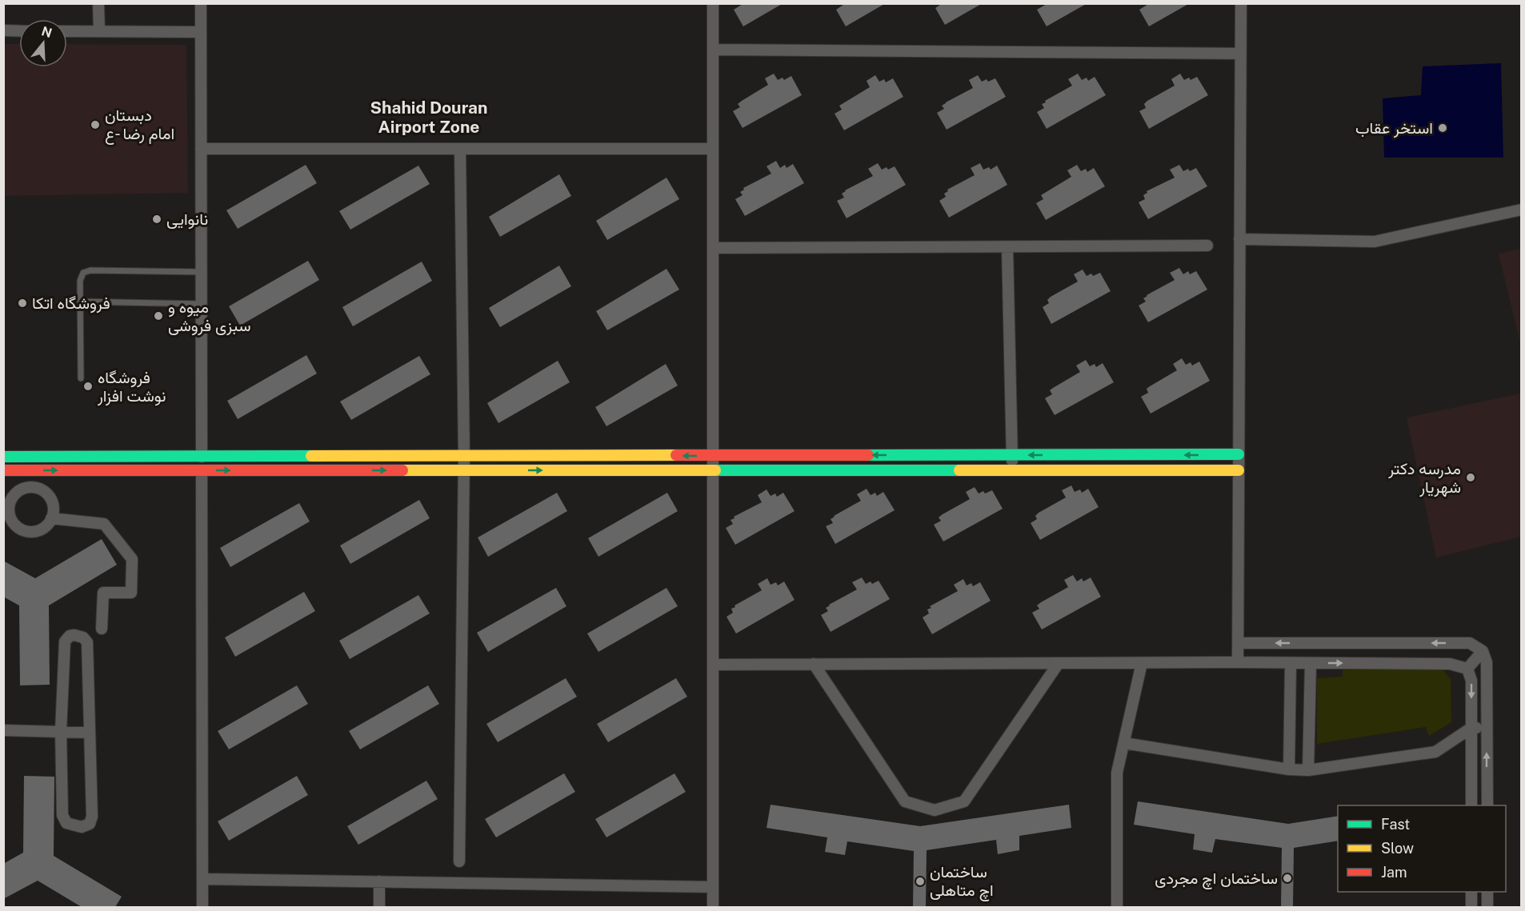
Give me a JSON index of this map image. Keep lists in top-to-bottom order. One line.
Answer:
{"districts":["Shahid Douran Airport Zone"],"places":["دبستان امام رضا -ع","استخر عقاب","نانوایی","فروشگاه اتکا","میوه و سبزی فروشی","فروشگاه نوشت افزار","مدرسه دکتر شهریار","ساختمان اچ مجردی","ساختمان اچ متاهلی"],"legend":["Fast","Slow","Jam"],"north":"top"}
